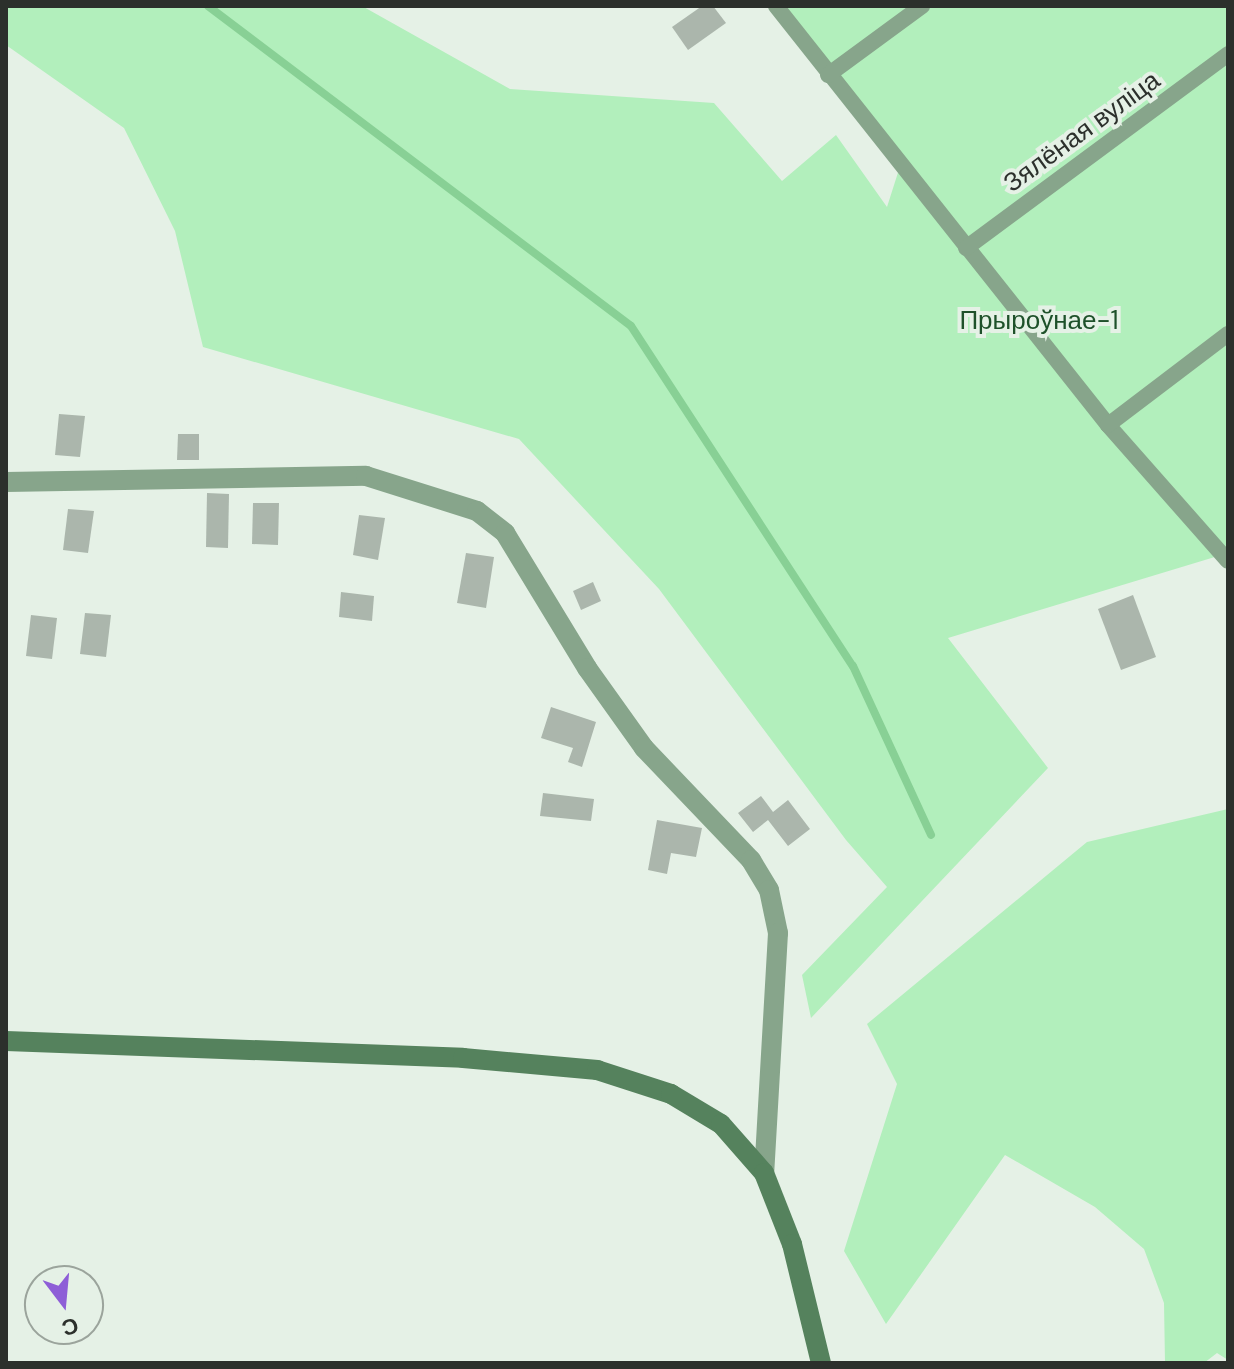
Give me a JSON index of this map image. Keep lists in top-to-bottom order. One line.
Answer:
{"streets":{"lane":["Зялёная вуліца"]},"parks":["Прыроўнае-1"],"north":"bottom"}
